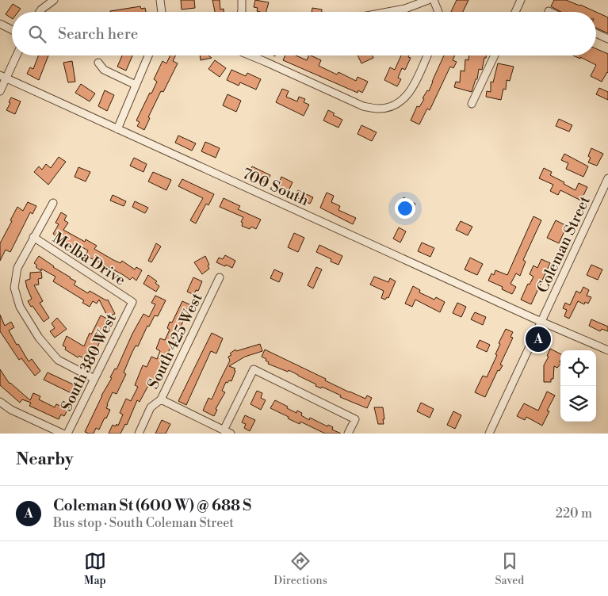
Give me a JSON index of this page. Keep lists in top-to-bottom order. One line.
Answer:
{"streets":{"street":["700 South","Coleman Street","Melba Drive","South 425 West","South 380 West"]},"crossings":[["700 South","Coleman Street"],["Melba Drive","South 380 West"]],"page":{"search":"Search here","pins":"A","heading":"Nearby","list":[{"mark":"A","name":"Coleman St (600 W) @ 688 S","note":"Bus stop · South Coleman Street","value":"220 m"}],"nav":["Map","Directions","Saved"]}}
